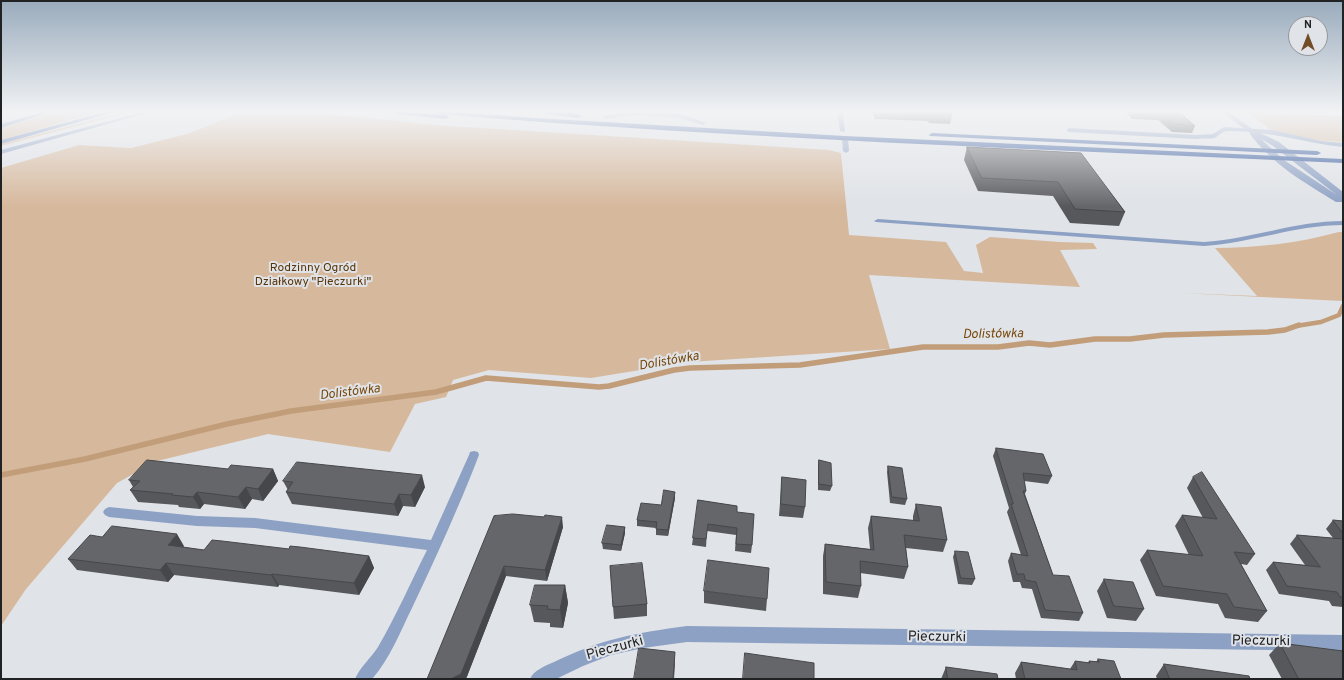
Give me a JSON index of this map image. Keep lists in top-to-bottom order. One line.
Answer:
{"streets":{"street":["Pieczurki"]},"water":["Dolistówka"],"parks":["Rodzinny Ogród Działkowy \"Pieczurki\""],"north":"top"}
